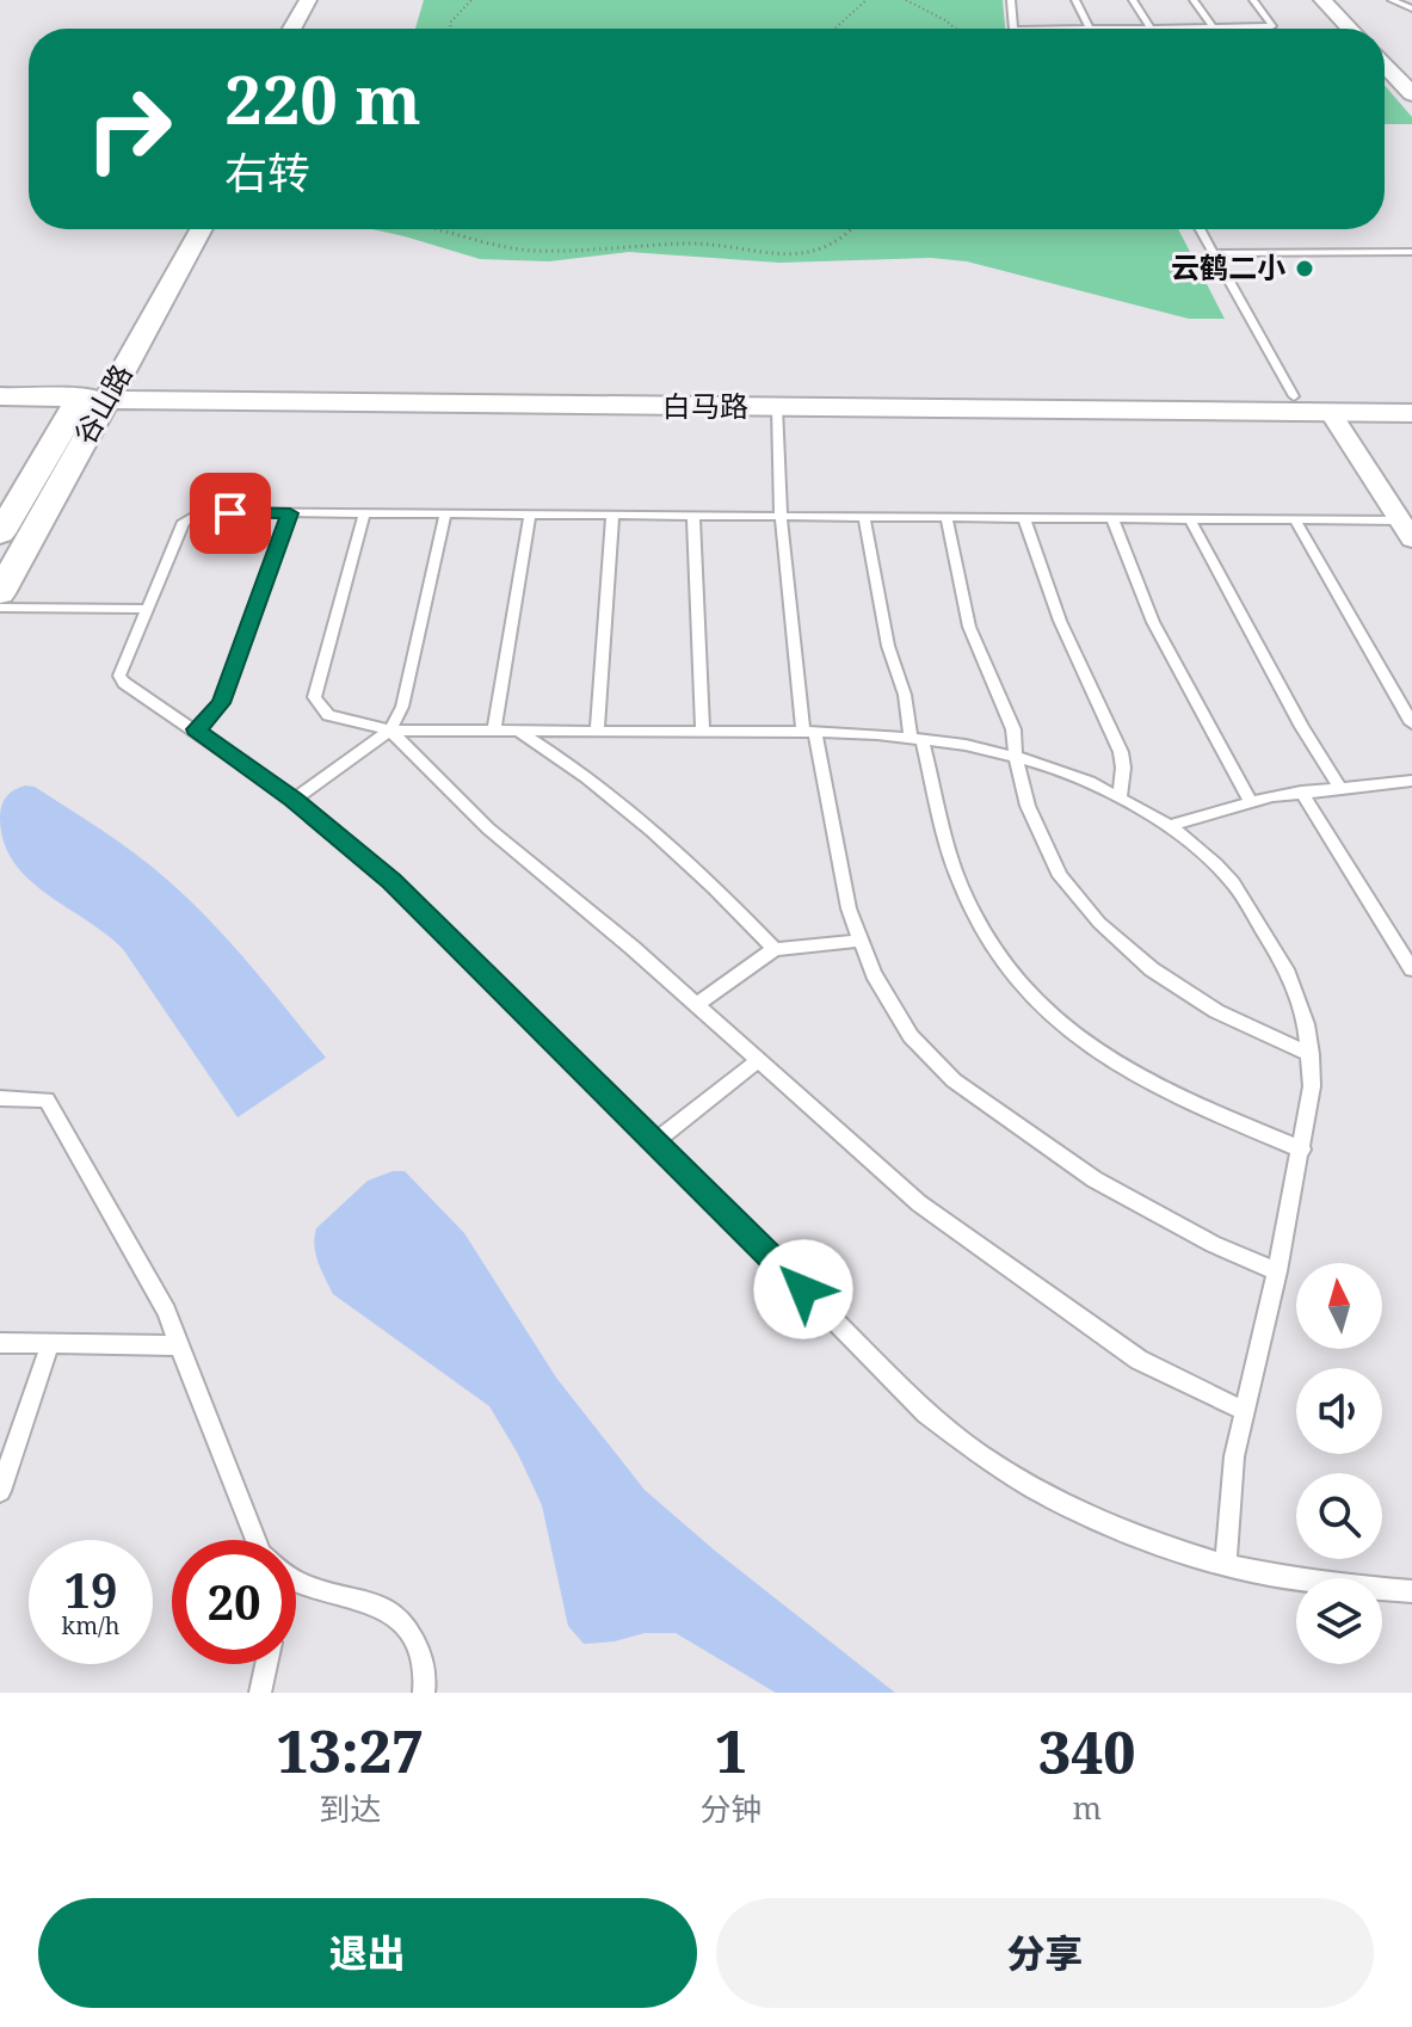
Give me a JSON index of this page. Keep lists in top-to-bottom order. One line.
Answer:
{"streets":{"street":["谷山路","白马路"]},"crossings":[["谷山路","白马路"]],"places":["云鹤二小"],"north":"top","page":{"turn":["220 m","右转"],"speed":"19 km/h","limit":"20","eta":["13:27","到达","1","分钟","340","m"],"buttons":["退出","分享"]}}
